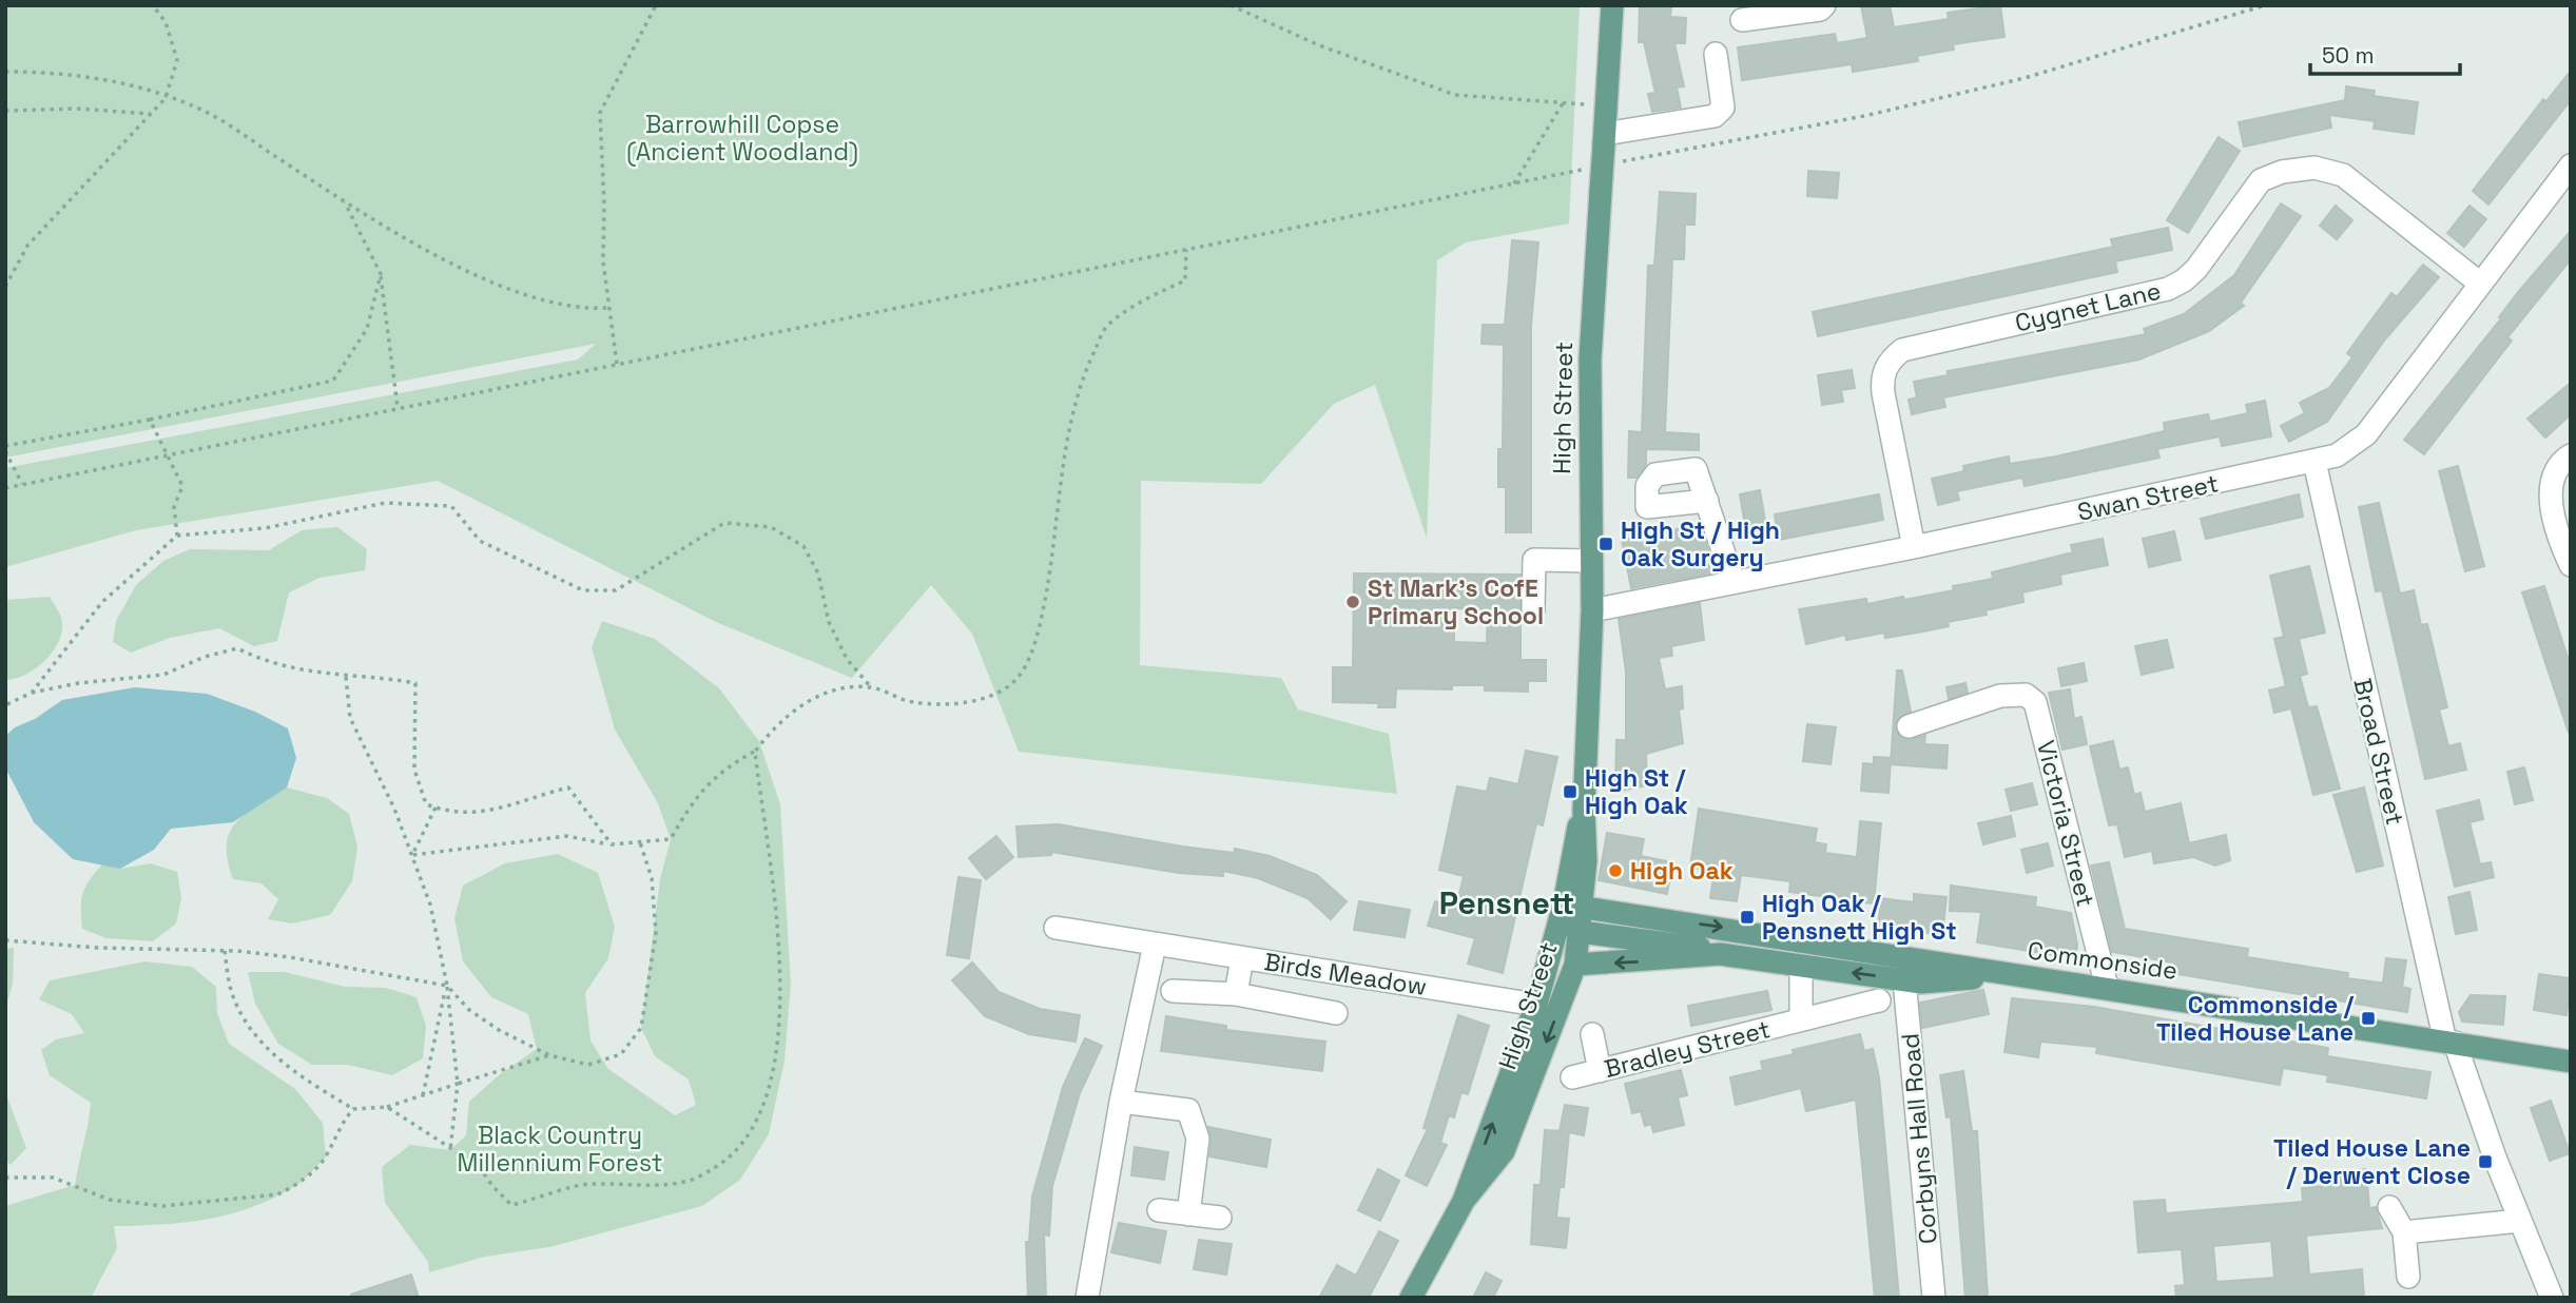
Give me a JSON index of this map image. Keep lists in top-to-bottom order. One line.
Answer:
{"streets":{"main road":["High Street","Commonside"],"street":["Cygnet Lane","Swan Street","Broad Street","Victoria Street","Birds Meadow","Bradley Street","Corbyns Hall Road"]},"crossings":[["Cygnet Lane","Swan Street"],["High Street","Swan Street"],["High Street","Birds Meadow"],["Swan Street","Broad Street"],["Broad Street","Commonside"],["Victoria Street","Commonside"],["Commonside","Corbyns Hall Road"]],"districts":["Pensnett"],"parks":["Barrowhill Copse (Ancient Woodland)","Black Country Millennium Forest"],"places":{"transit":["High St / High Oak Surgery","High St / High Oak","High Oak / Pensnett High St","Commonside / Tiled House Lane","Tiled House Lane / Derwent Close"],"other":["St Mark's CofE Primary School","High Oak"]},"scale_bar":"50 m"}
